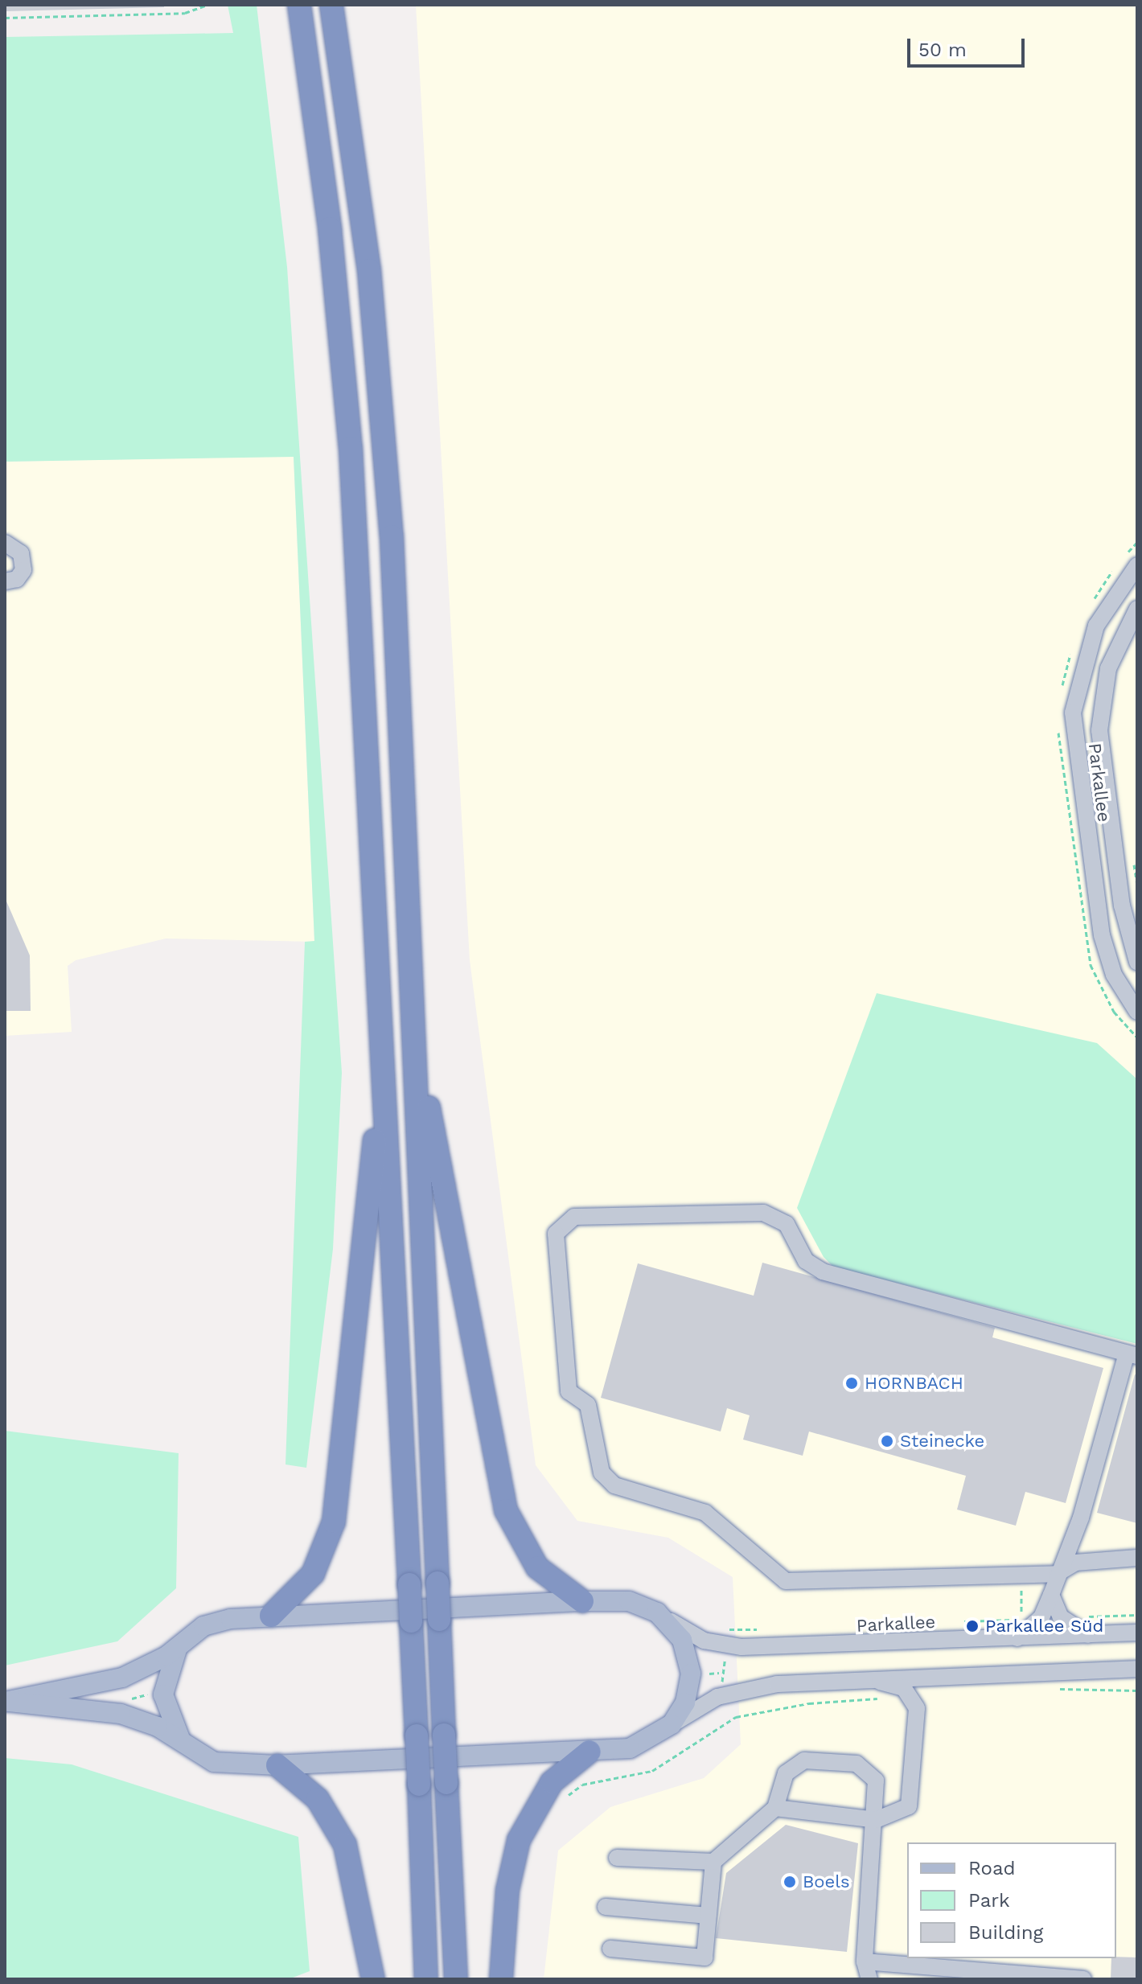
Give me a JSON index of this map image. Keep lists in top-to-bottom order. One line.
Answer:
{"streets":{"street":["Parkallee"]},"places":["HORNBACH","Steinecke","Parkallee Süd","Boels"],"legend":["Road","Park","Building"],"scale_bar":"50 m"}
